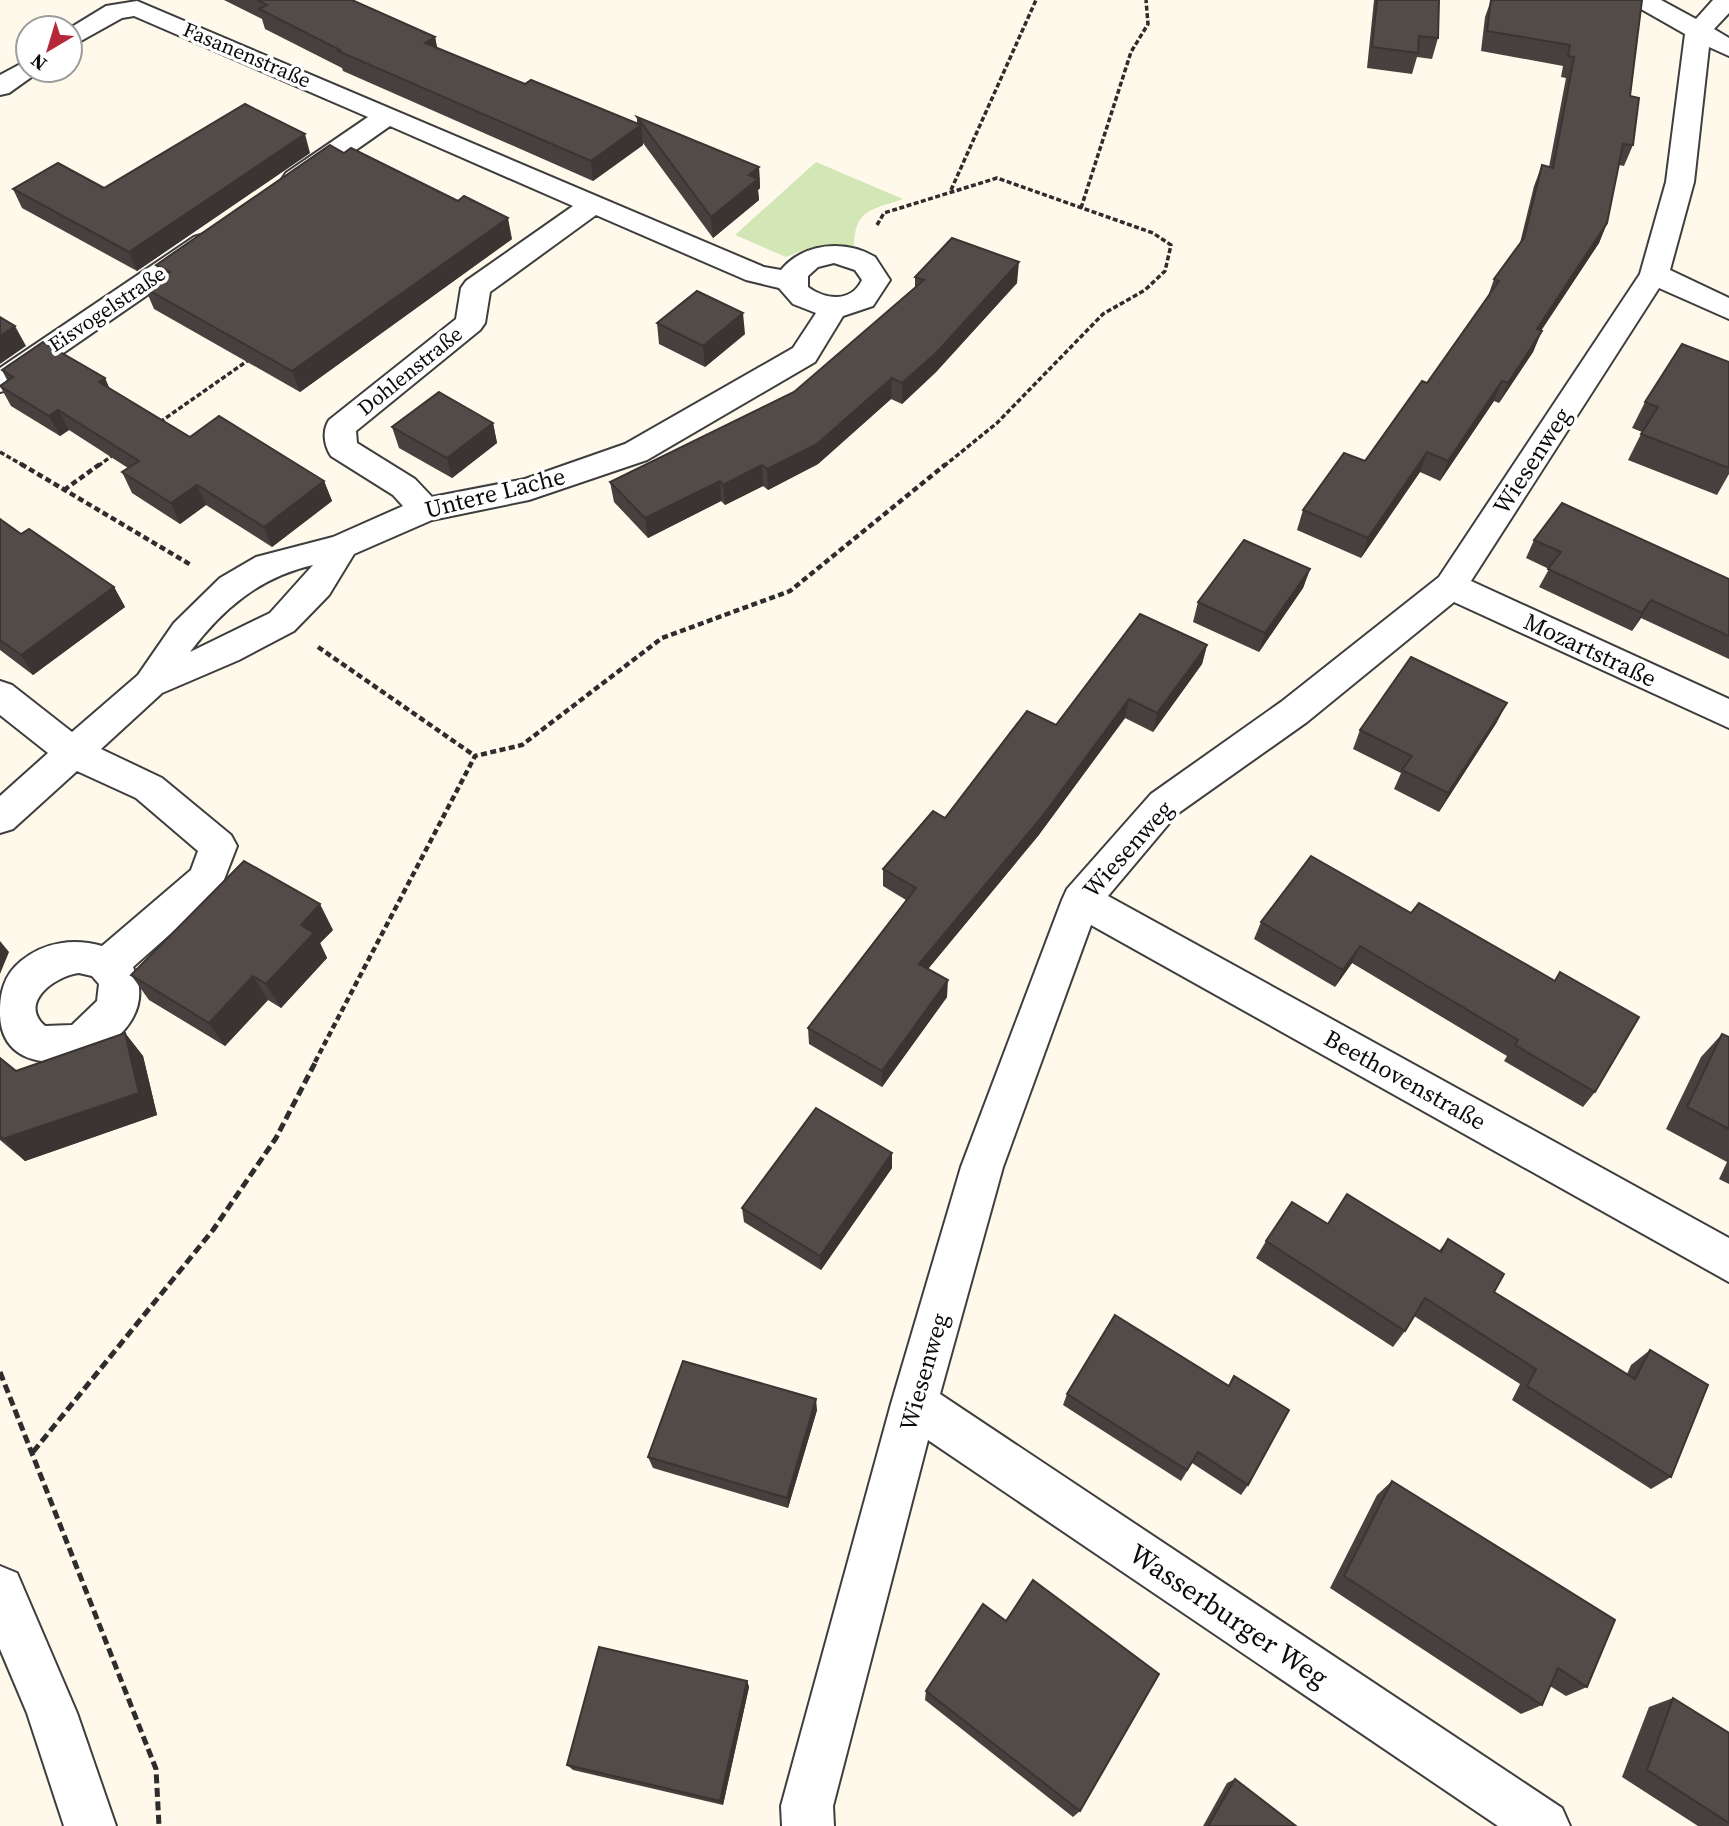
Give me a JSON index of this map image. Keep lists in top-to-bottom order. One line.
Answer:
{"streets":{"street":["Fasanenstraße","Eisvogelstraße","Dohlenstraße","Wiesenweg","Untere Lache","Mozartstraße","Beethovenstraße","Wasserburger Weg"]},"crossings":[["Dohlenstraße","Untere Lache"],["Wiesenweg","Mozartstraße"],["Wiesenweg","Beethovenstraße"],["Wiesenweg","Wasserburger Weg"]],"north":"bottom left"}
